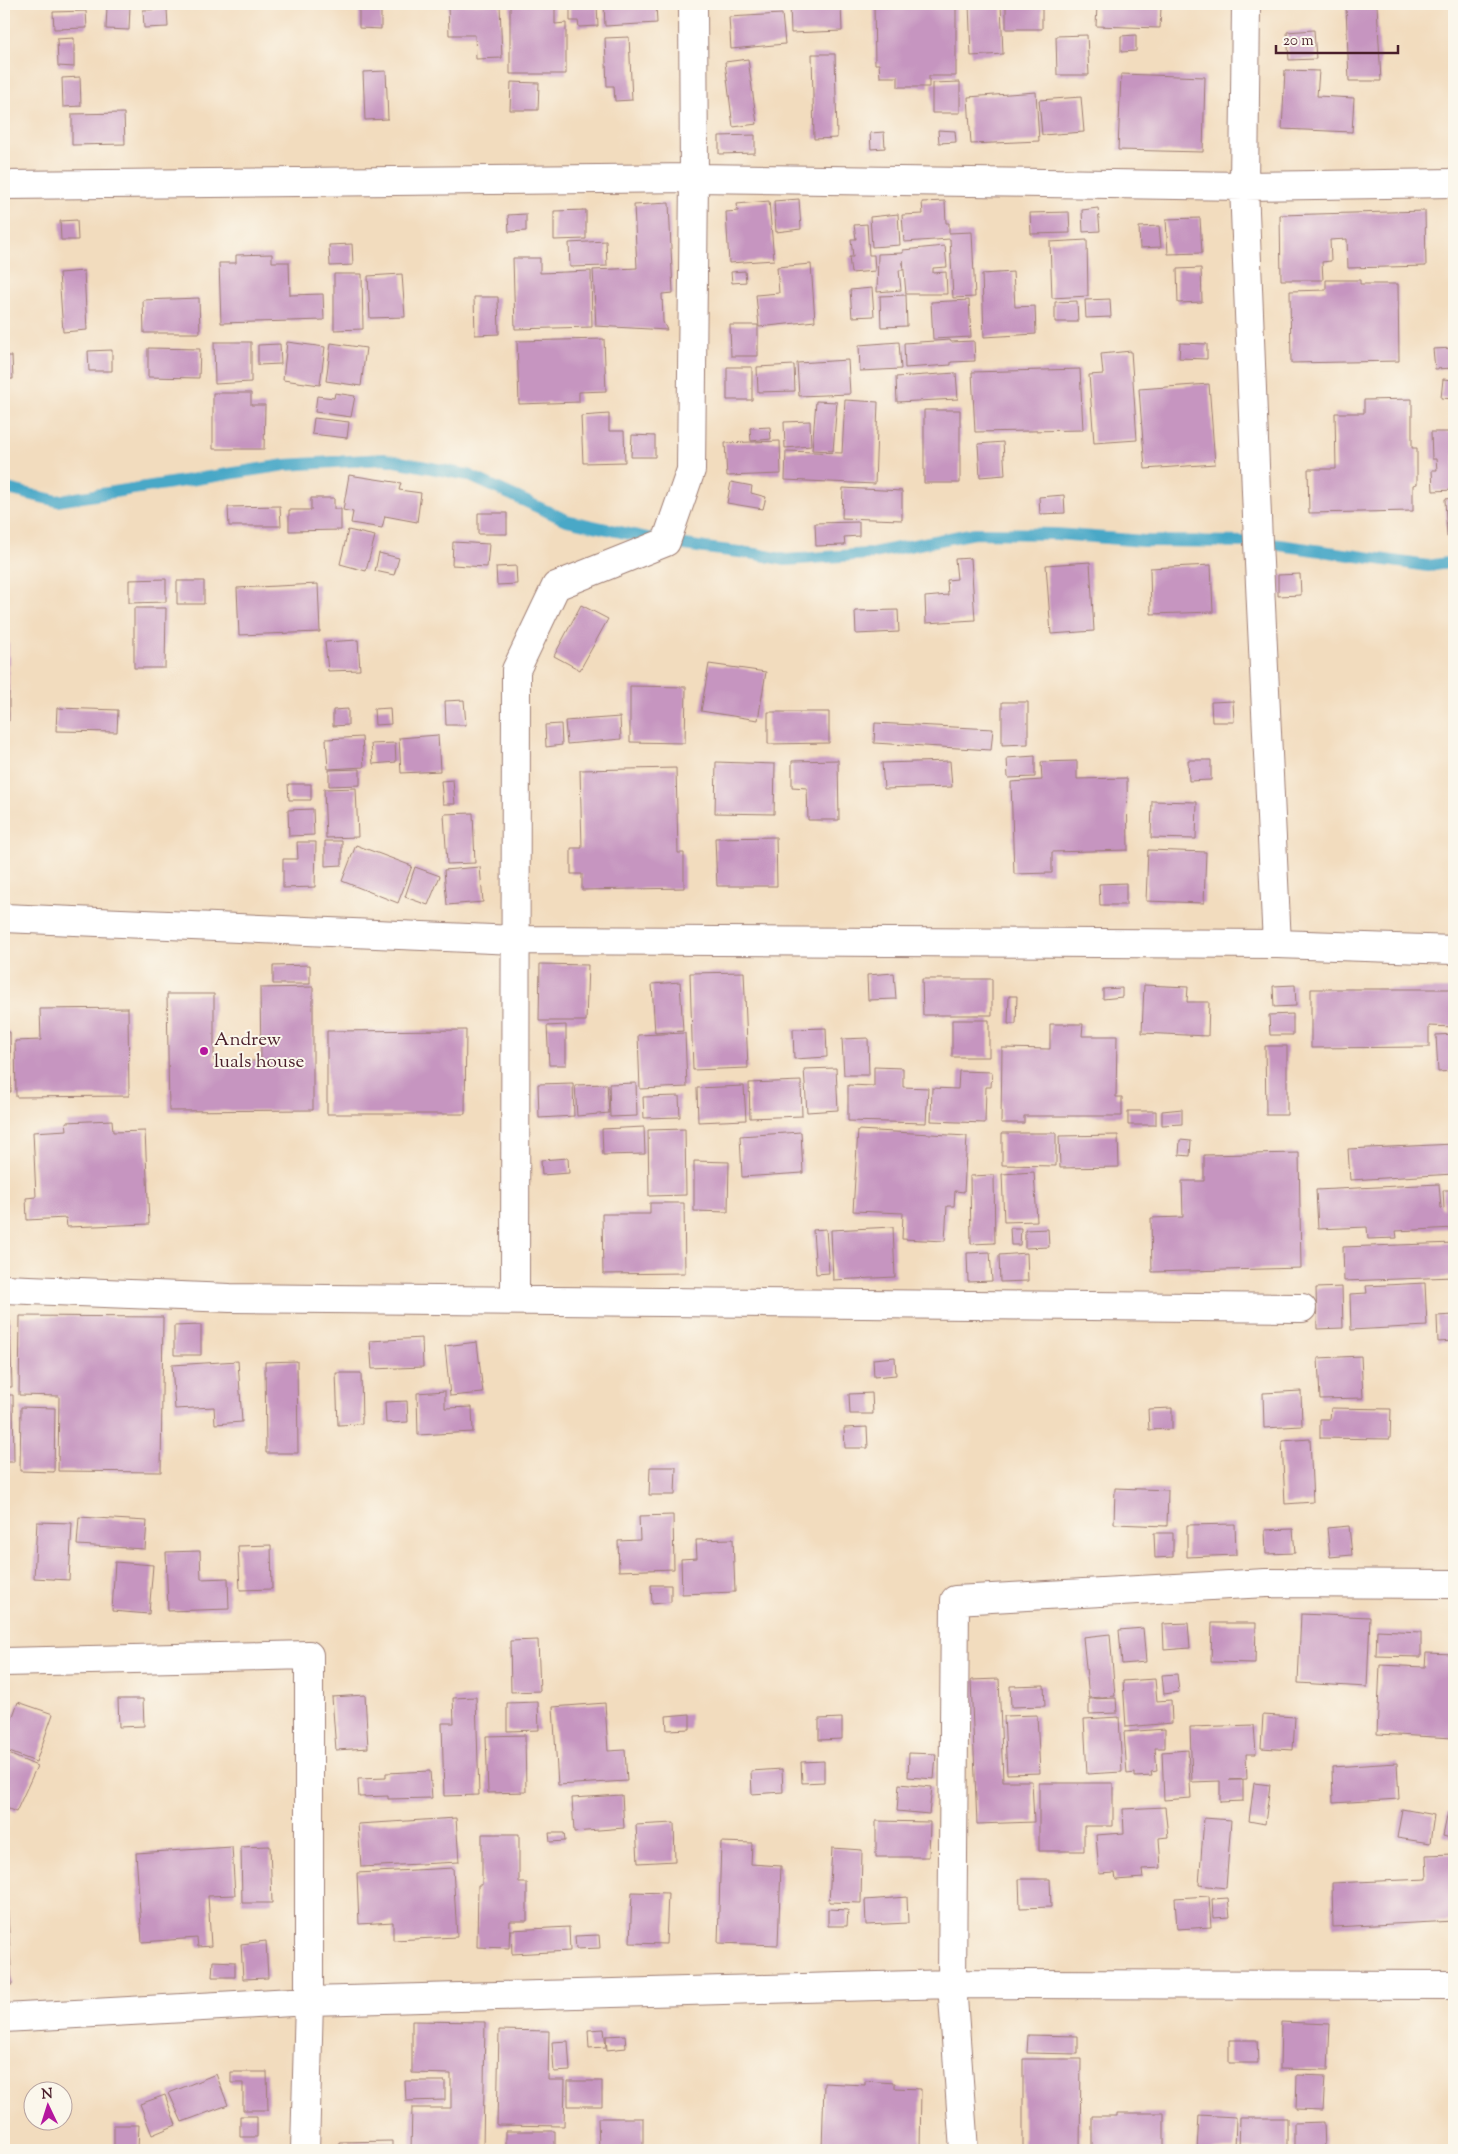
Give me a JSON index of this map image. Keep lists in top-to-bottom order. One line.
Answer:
{"places":["Andrew luals house"],"scale_bar":"20 m","north":"top"}
